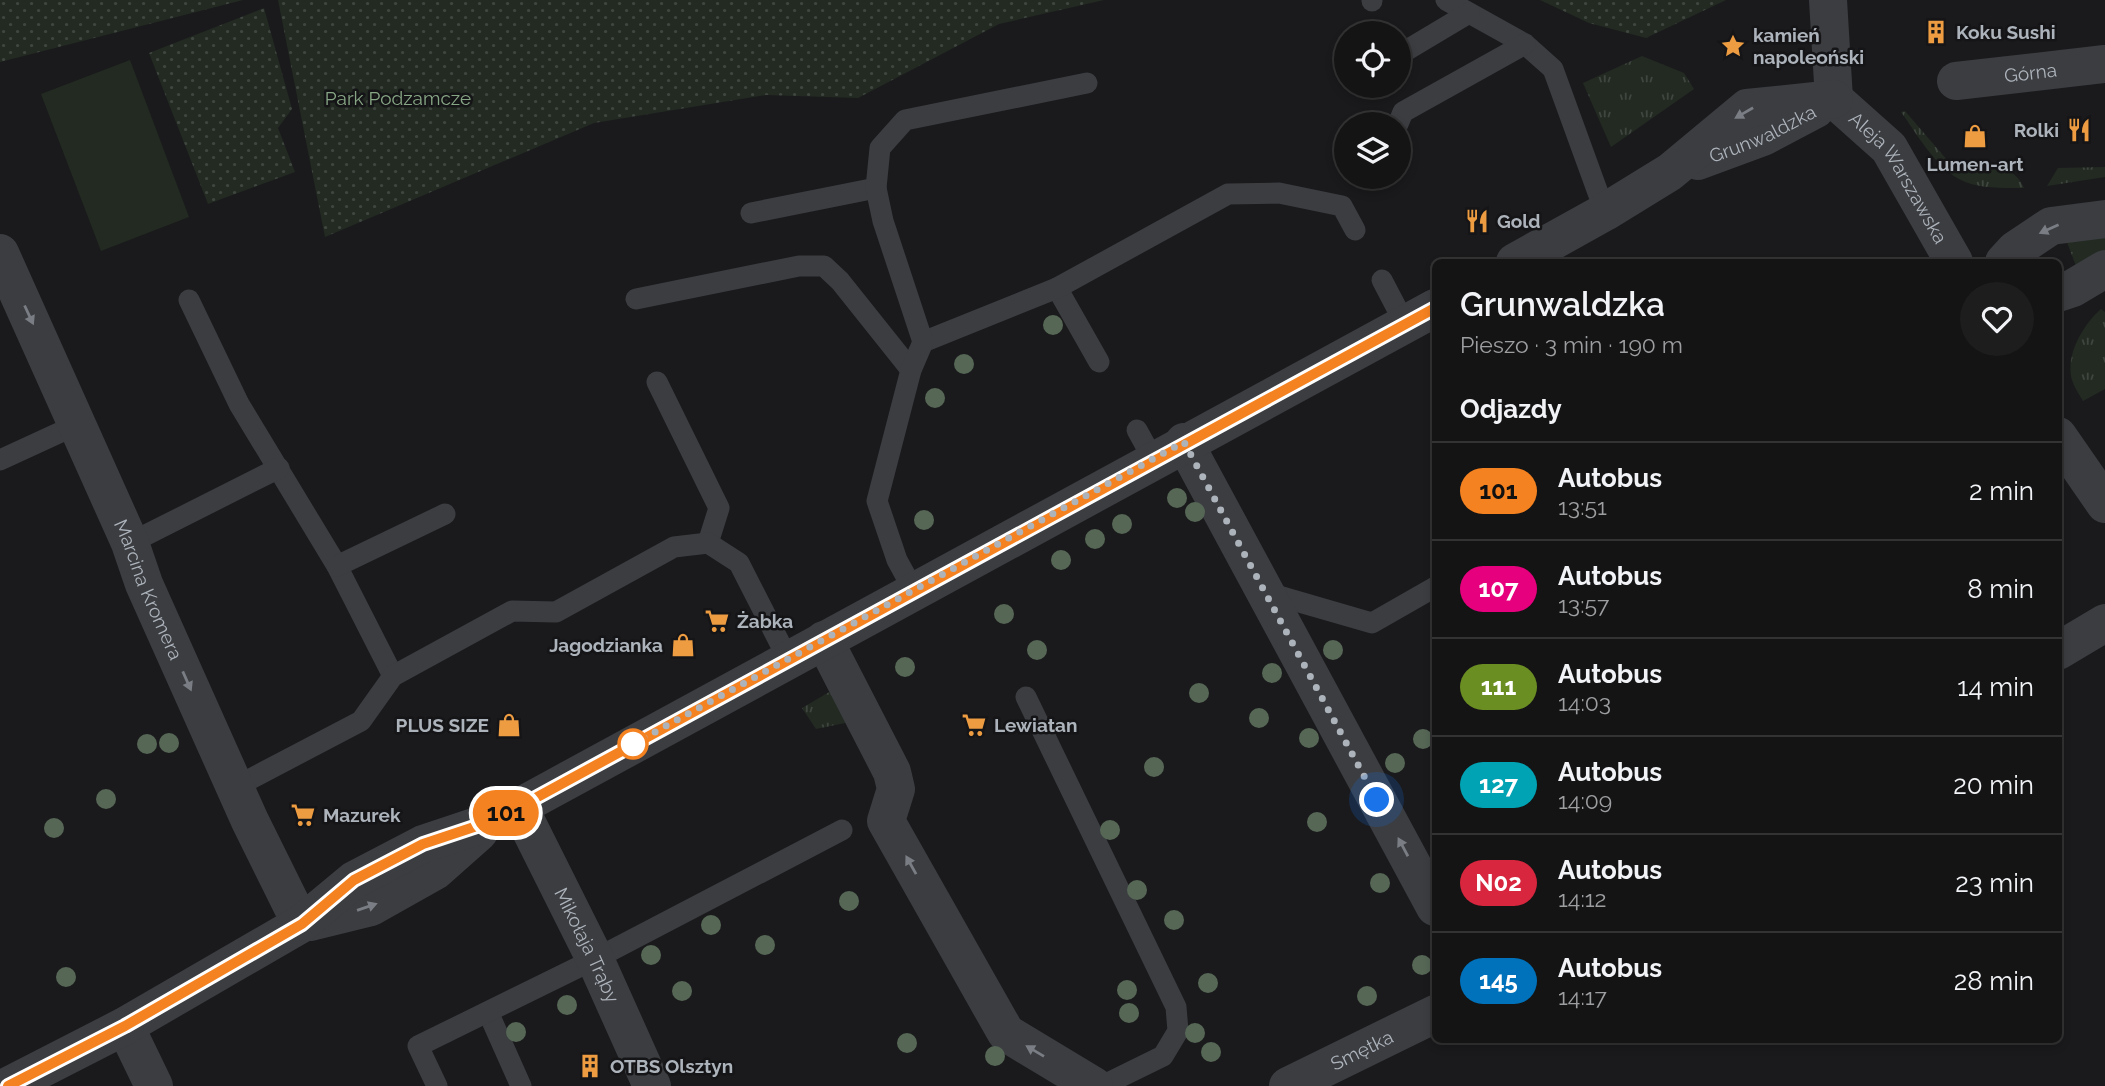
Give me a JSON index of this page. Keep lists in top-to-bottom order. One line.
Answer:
{"streets":{"street":["Górna","Grunwaldzka","Aleja Warszawska","Marcina Kromera","Mikołaja Trąby","Smętka"]},"crossings":[["Grunwaldzka","Aleja Warszawska"]],"one_way":["Marcina Kromera"],"parks":["Park Podzamcze"],"places":{"building":["Koku Sushi","OTBS Olsztyn"],"place":["kamień napoleoński"],"restaurant":["Rolki","Gold"],"shop":["Lumen-art","Jagodzianka","PLUS SIZE"],"supermarket":["Żabka","Lewiatan","Mazurek"]},"lines":["bus line 101"],"page":{"on_map":"101","heading":[["Grunwaldzka","Pieszo · 3 min · 190 m"],"Odjazdy"],"list":[{"mark":"101","name":"Autobus","note":"13:51","value":"2 min"},{"mark":"107","name":"Autobus","note":"13:57","value":"8 min"},{"mark":"111","name":"Autobus","note":"14:03","value":"14 min"},{"mark":"127","name":"Autobus","note":"14:09","value":"20 min"},{"mark":"N02","name":"Autobus","note":"14:12","value":"23 min"},{"mark":"145","name":"Autobus","note":"14:17","value":"28 min"}]}}
